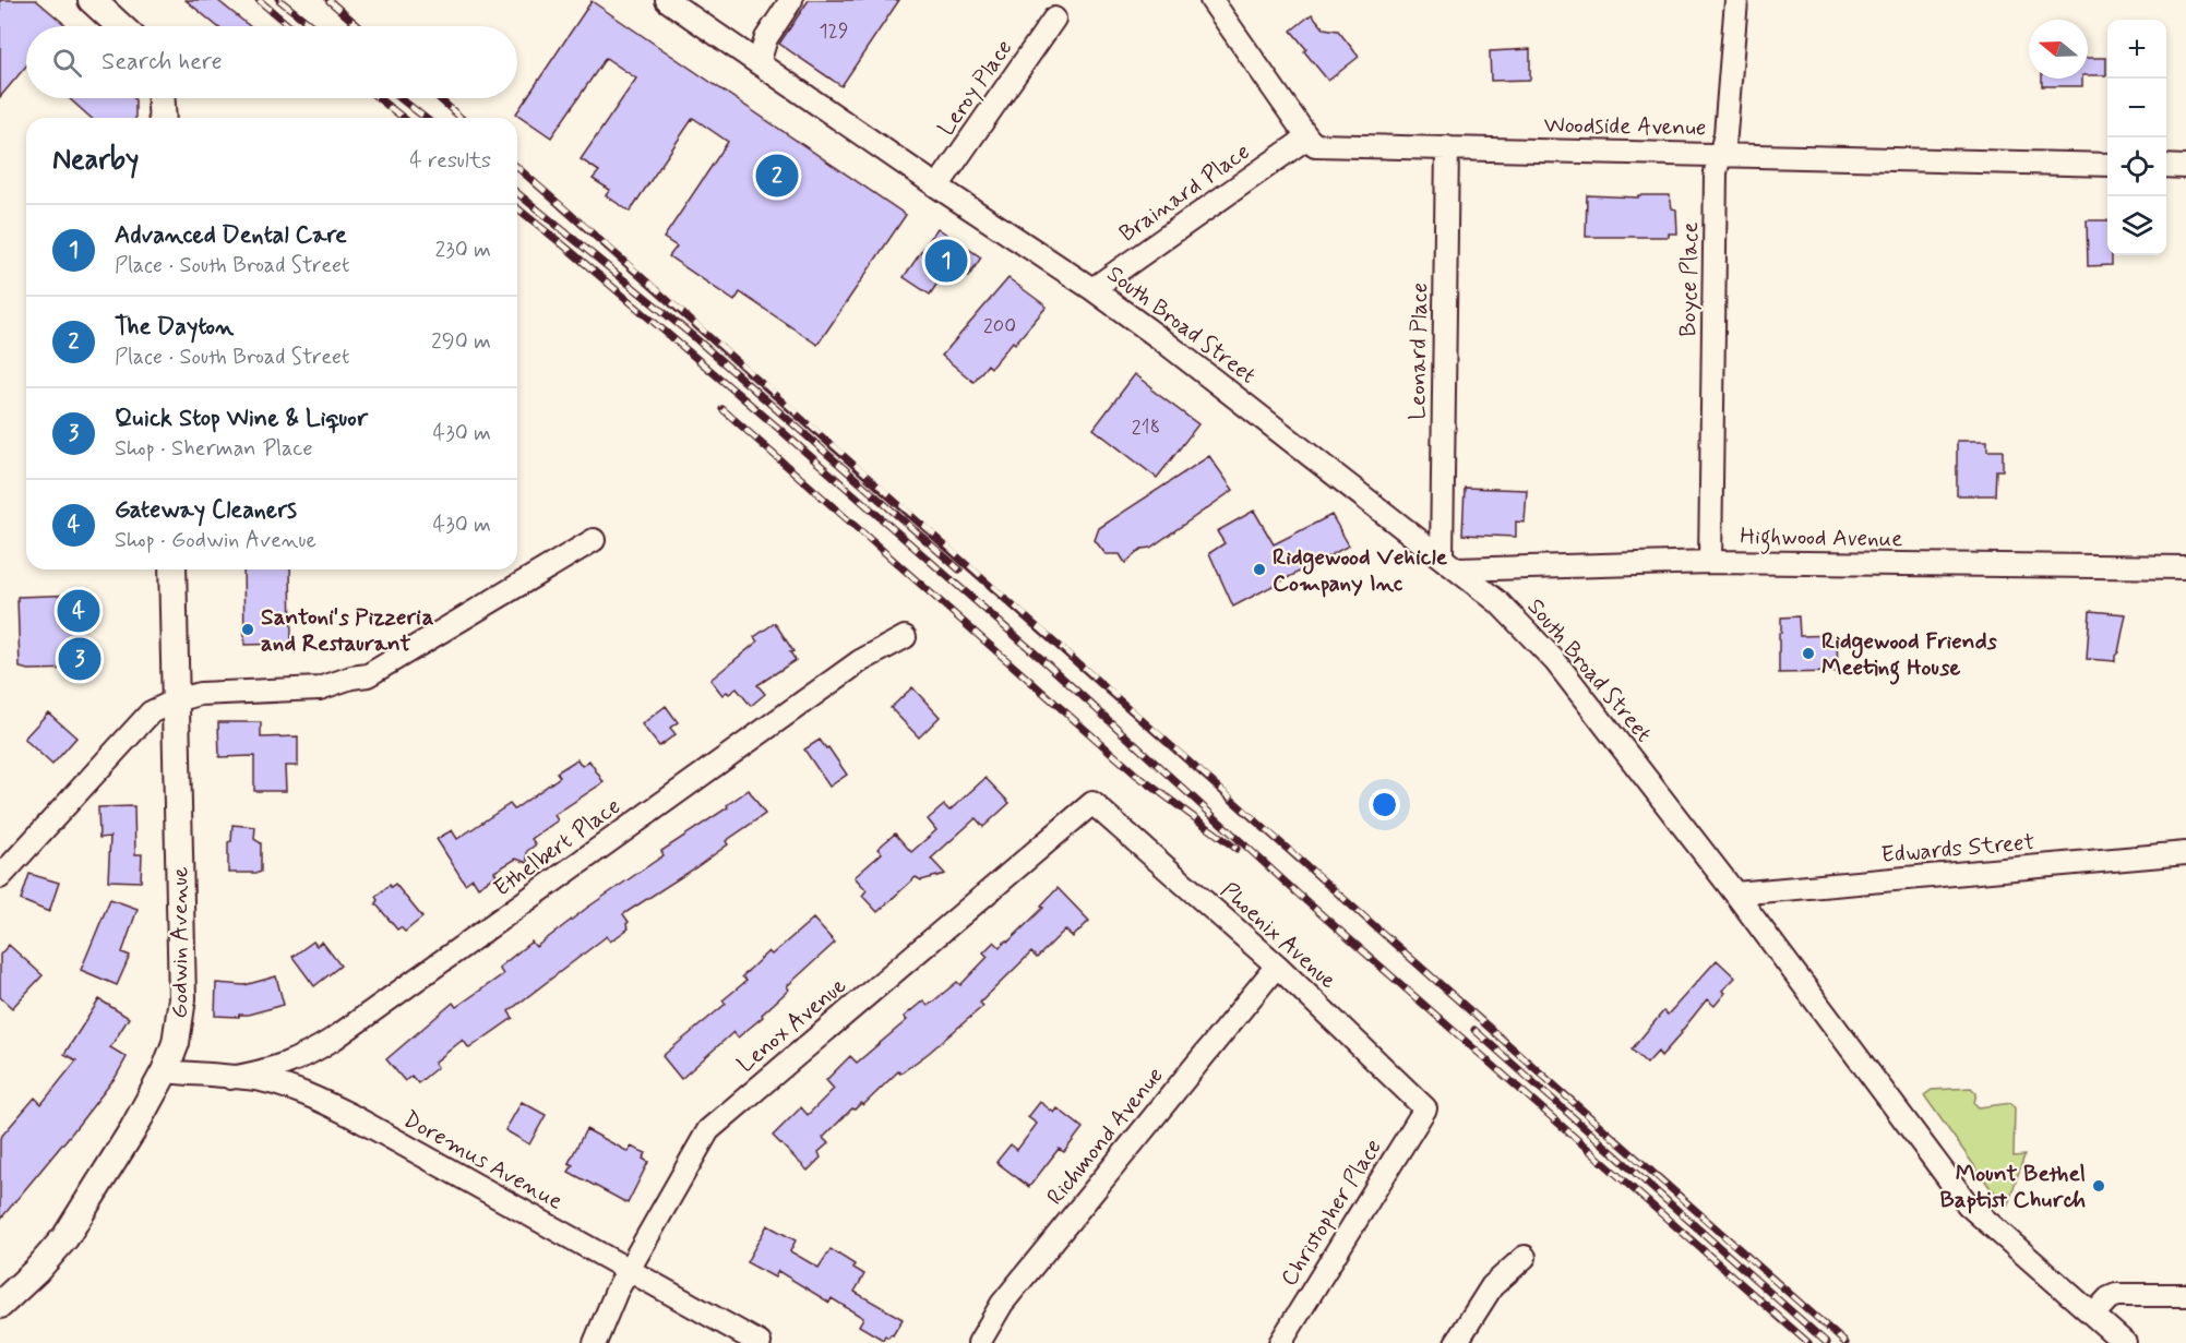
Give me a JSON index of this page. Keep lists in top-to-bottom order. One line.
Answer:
{"streets":{"main road":["Godwin Avenue"],"street":["Leroy Place","Woodside Avenue","Brainard Place","Boyce Place","South Broad Street","Leonard Place","Highwood Avenue","Ethelbert Place","Edwards Street","Phoenix Avenue","Lenox Avenue","Richmond Avenue","Doremus Avenue","Christopher Place"]},"crossings":[["Leroy Place","South Broad Street"],["Woodside Avenue","Brainard Place"],["Woodside Avenue","Boyce Place"],["Woodside Avenue","Leonard Place"],["Brainard Place","South Broad Street"],["Boyce Place","Highwood Avenue"],["South Broad Street","Leonard Place"],["South Broad Street","Highwood Avenue"],["South Broad Street","Edwards Street"],["Leonard Place","Highwood Avenue"],["Ethelbert Place","Doremus Avenue"],["Phoenix Avenue","Lenox Avenue"],["Phoenix Avenue","Richmond Avenue"],["Phoenix Avenue","Christopher Place"],["Godwin Avenue","Doremus Avenue"],["Lenox Avenue","Doremus Avenue"]],"places":["Ridgewood Vehicle Company Inc","Santoni's Pizzeria and Restaurant","Ridgewood Friends Meeting House","Mount Bethel Baptist Church"],"house_numbers":["129","200","218"],"north":"left","page":{"map_buttons":["+","−"],"search":"Search here","heading":["Nearby","4 results"],"pins":["2","1","4","3"],"list":[{"mark":"1","name":"Advanced Dental Care","note":"Place · South Broad Street","value":"230 m"},{"mark":"2","name":"The Dayton","note":"Place · South Broad Street","value":"290 m"},{"mark":"3","name":"Quick Stop Wine & Liquor","note":"Shop · Sherman Place","value":"430 m"},{"mark":"4","name":"Gateway Cleaners","note":"Shop · Godwin Avenue","value":"430 m"}]}}
